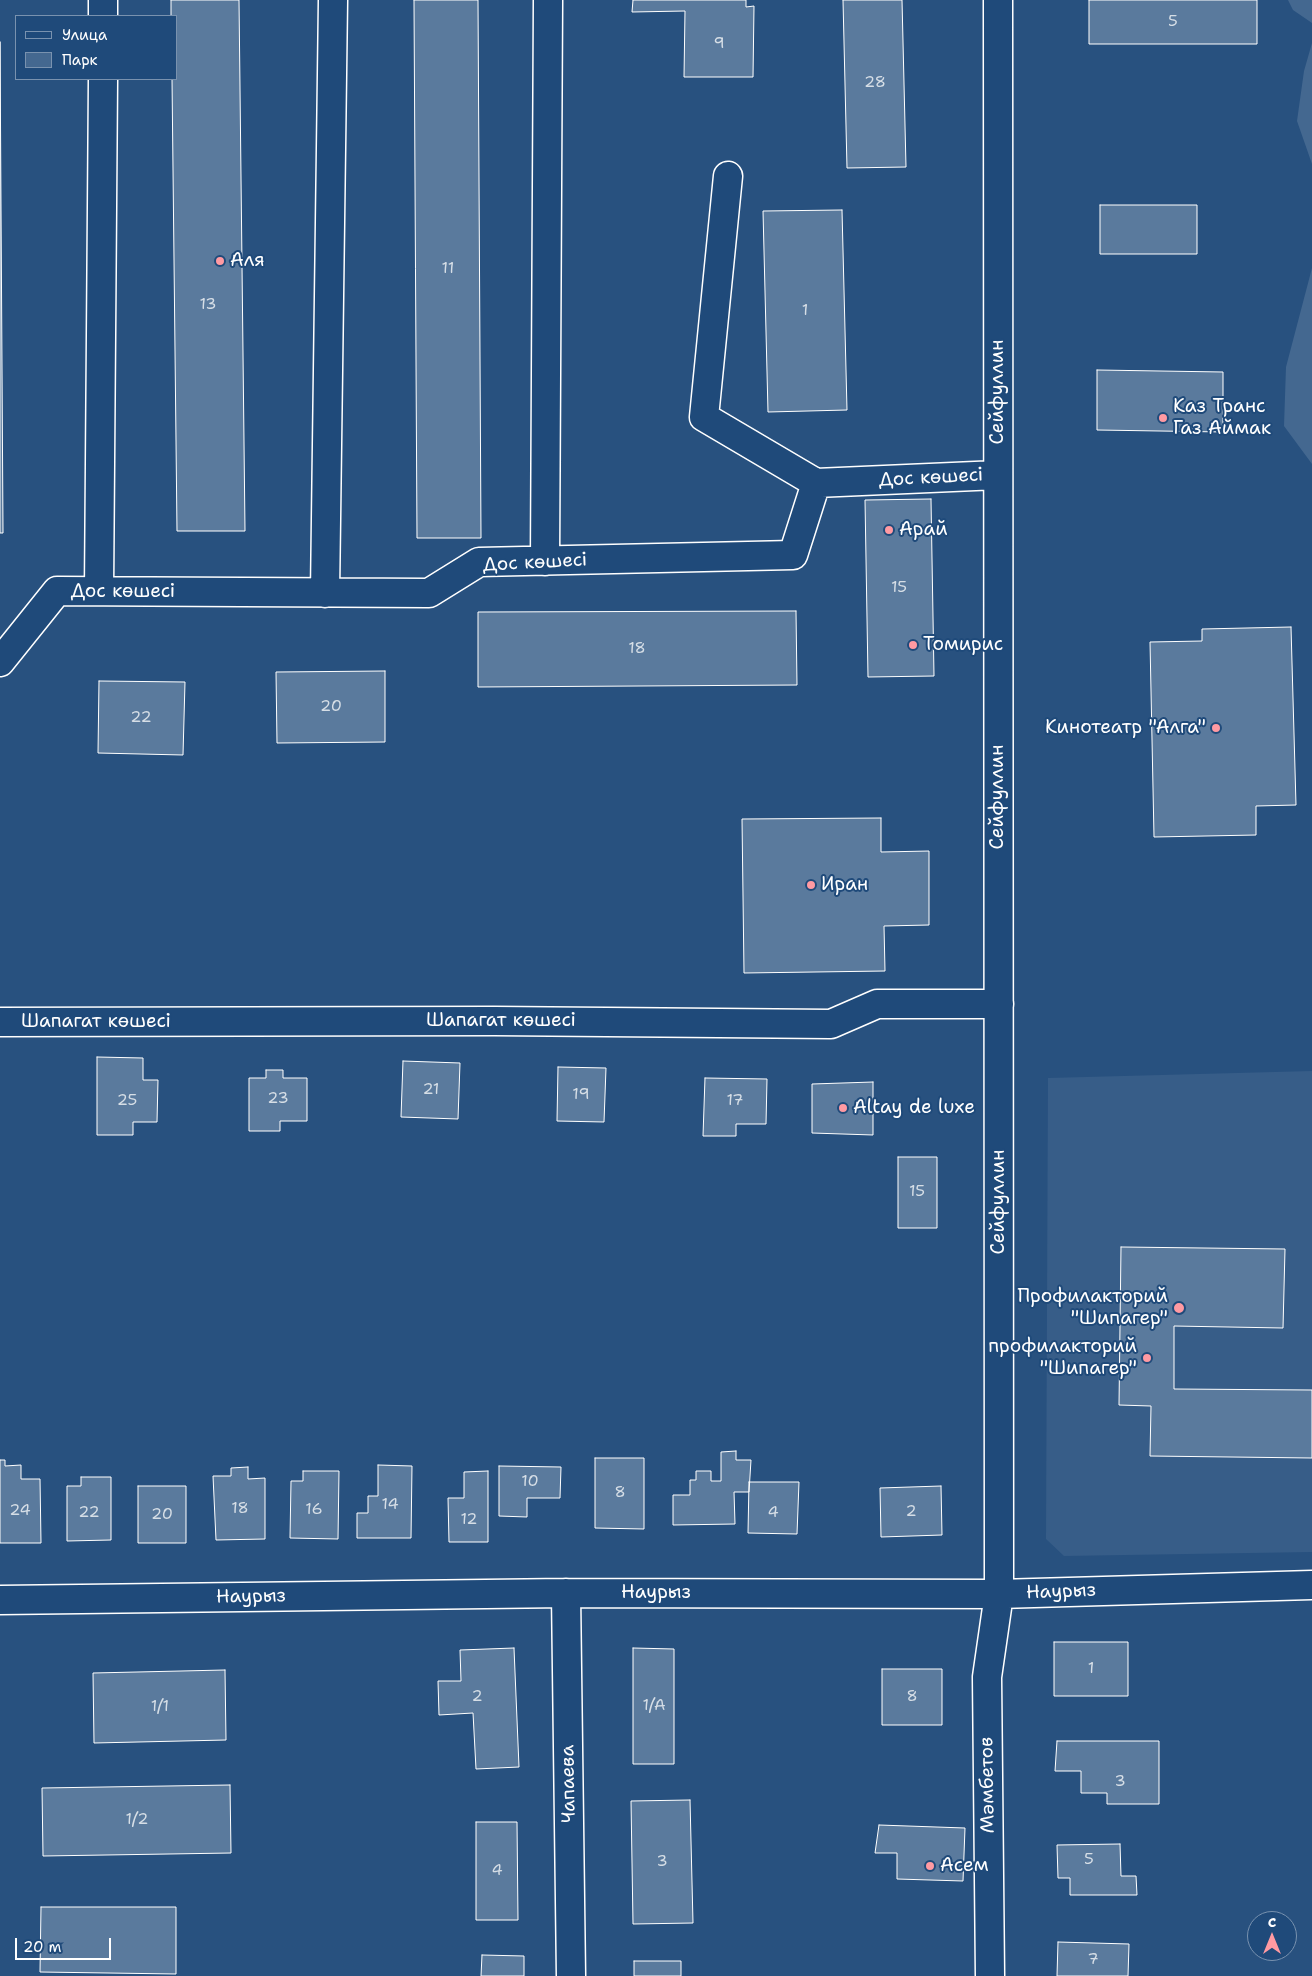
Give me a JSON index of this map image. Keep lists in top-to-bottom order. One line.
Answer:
{"streets":{"street":["Сейфуллин","Дос көшесі","Шапагат көшесі","Наурыз","Чапаева","Мәмбетов"]},"crossings":[["Сейфуллин","Дос көшесі"],["Сейфуллин","Шапагат көшесі"],["Сейфуллин","Наурыз"],["Сейфуллин","Мәмбетов"],["Наурыз","Чапаева"],["Наурыз","Мәмбетов"]],"places":["Аля","Каз Транс Газ Аймак","Арай","Томирис","Кинотеатр \"Алга\"","Иран","Altay de luxe","Профилакторий \"Шипагер\"","профилакторий \"Шипагер\"","Асем"],"house_numbers":["5","9","28","11","13","1","15","18","20","22","21","19","23","25","17","15","10","8","14","18","16","24","2","22","4","20","12","1","2","8","1/А","1/1","3","1/2","5","3","4","7"],"legend":["Улица","Парк"],"scale_bar":"20 m","north":"top"}
